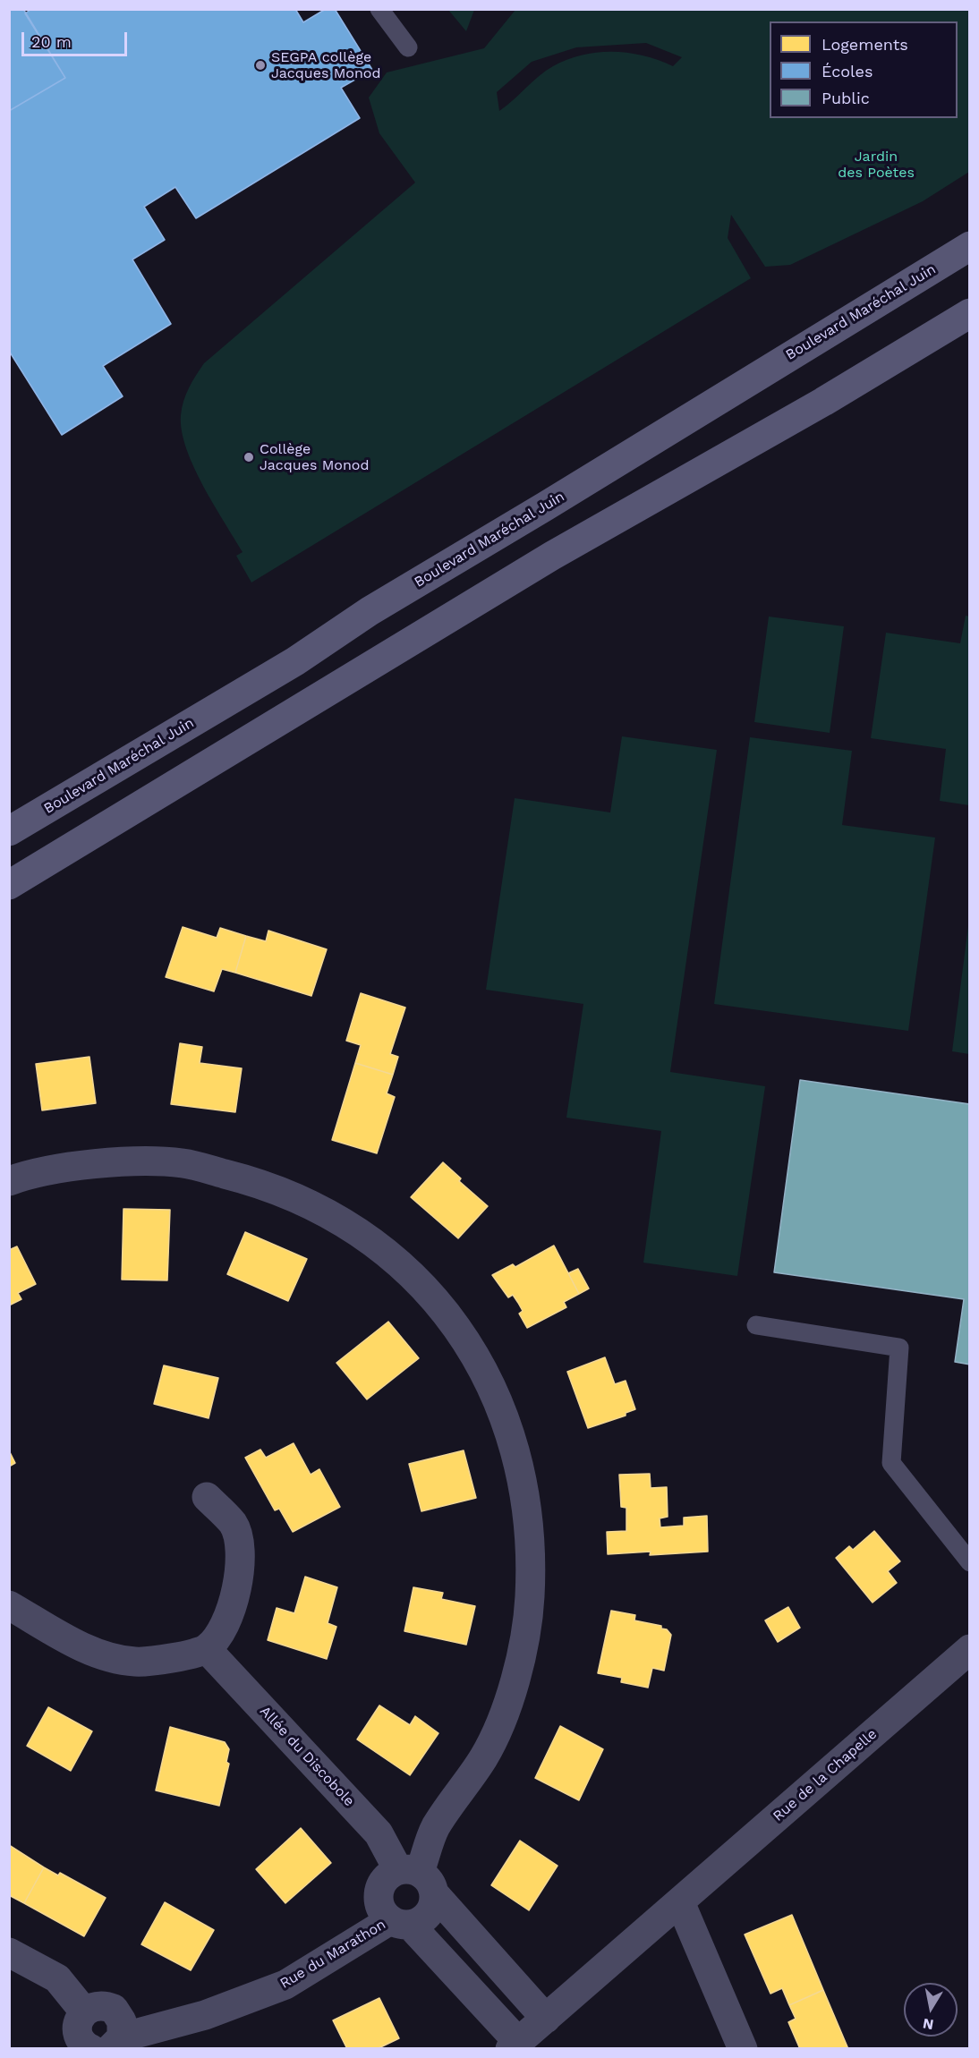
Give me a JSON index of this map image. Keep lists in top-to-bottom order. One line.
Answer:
{"streets":{"main road":["Boulevard Maréchal Juin"],"street":["Allée du Discobole","Rue de la Chapelle","Rue du Marathon"]},"crossings":[["Allée du Discobole","Rue du Marathon"]],"parks":["Jardin des Poètes"],"places":["SEGPA collège Jacques Monod","Collège Jacques Monod"],"legend":["Logements","Écoles","Public"],"scale_bar":"20 m","north":"bottom"}
